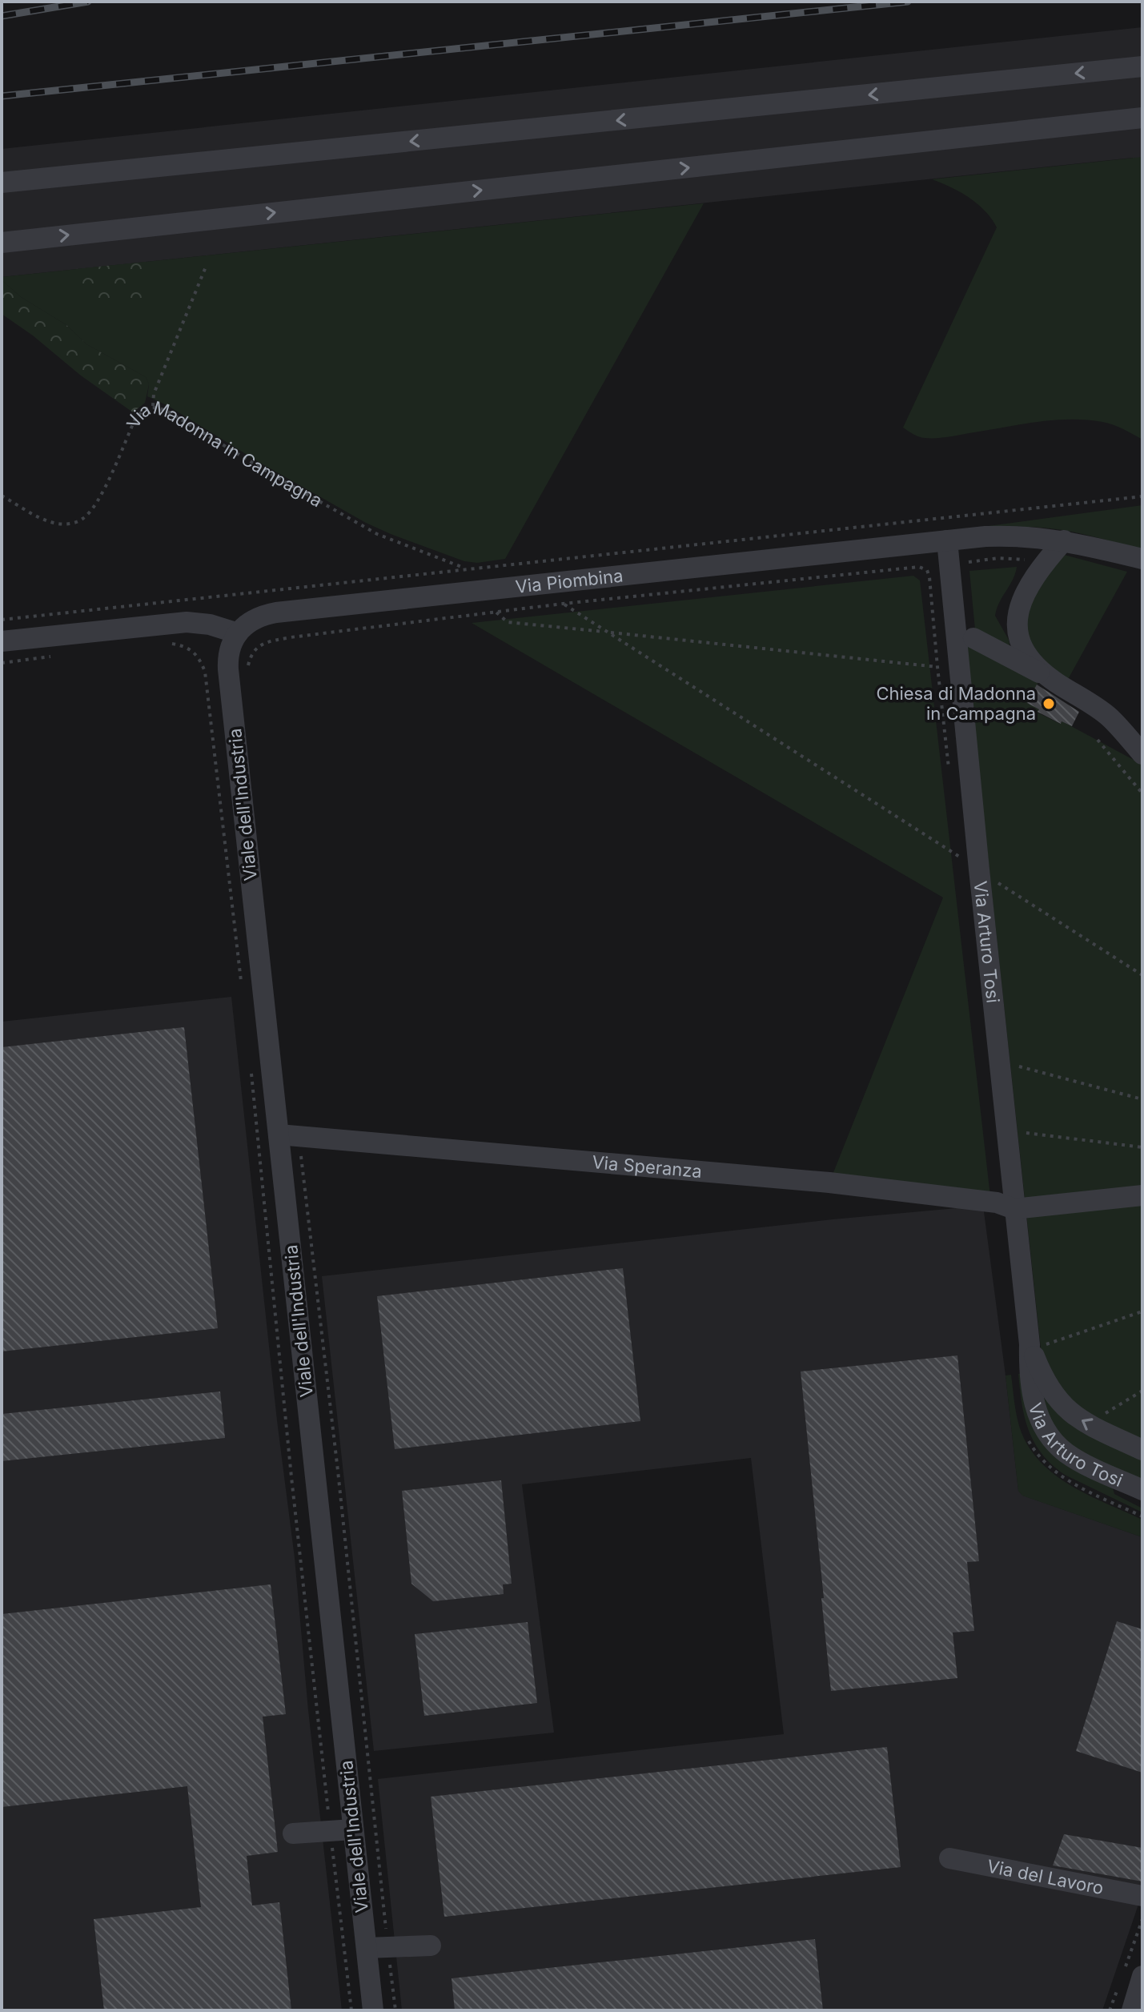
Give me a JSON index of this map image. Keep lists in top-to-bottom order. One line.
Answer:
{"streets":{"street":["Via Piombina","Viale dell'Industria","Via Arturo Tosi","Via Speranza","Via del Lavoro"],"path":["Via Madonna in Campagna"]},"crossings":[["Via Madonna in Campagna","Via Piombina"],["Via Piombina","Viale dell'Industria"],["Via Piombina","Via Arturo Tosi"],["Viale dell'Industria","Via Speranza"],["Via Arturo Tosi","Via Speranza"]],"places":["Chiesa di Madonna in Campagna"]}
